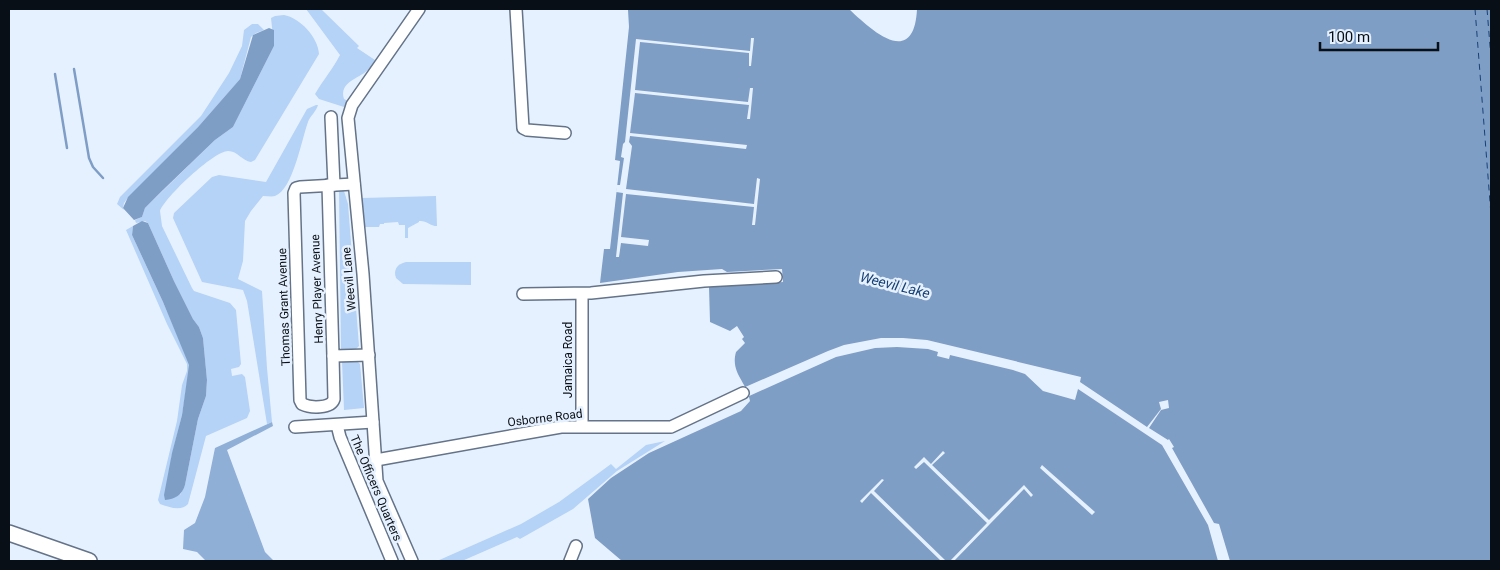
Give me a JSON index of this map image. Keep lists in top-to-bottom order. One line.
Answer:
{"streets":{"street":["Weevil Lane","Henry Player Avenue","Thomas Grant Avenue","Jamaica Road","Osborne Road","The Officers Quarters"]},"crossings":[["Weevil Lane","Henry Player Avenue"],["Weevil Lane","Thomas Grant Avenue"],["Weevil Lane","Osborne Road"],["Weevil Lane","The Officers Quarters"],["Henry Player Avenue","Thomas Grant Avenue"],["Jamaica Road","Osborne Road"]],"water":["Weevil Lake"],"scale_bar":"100 m"}
